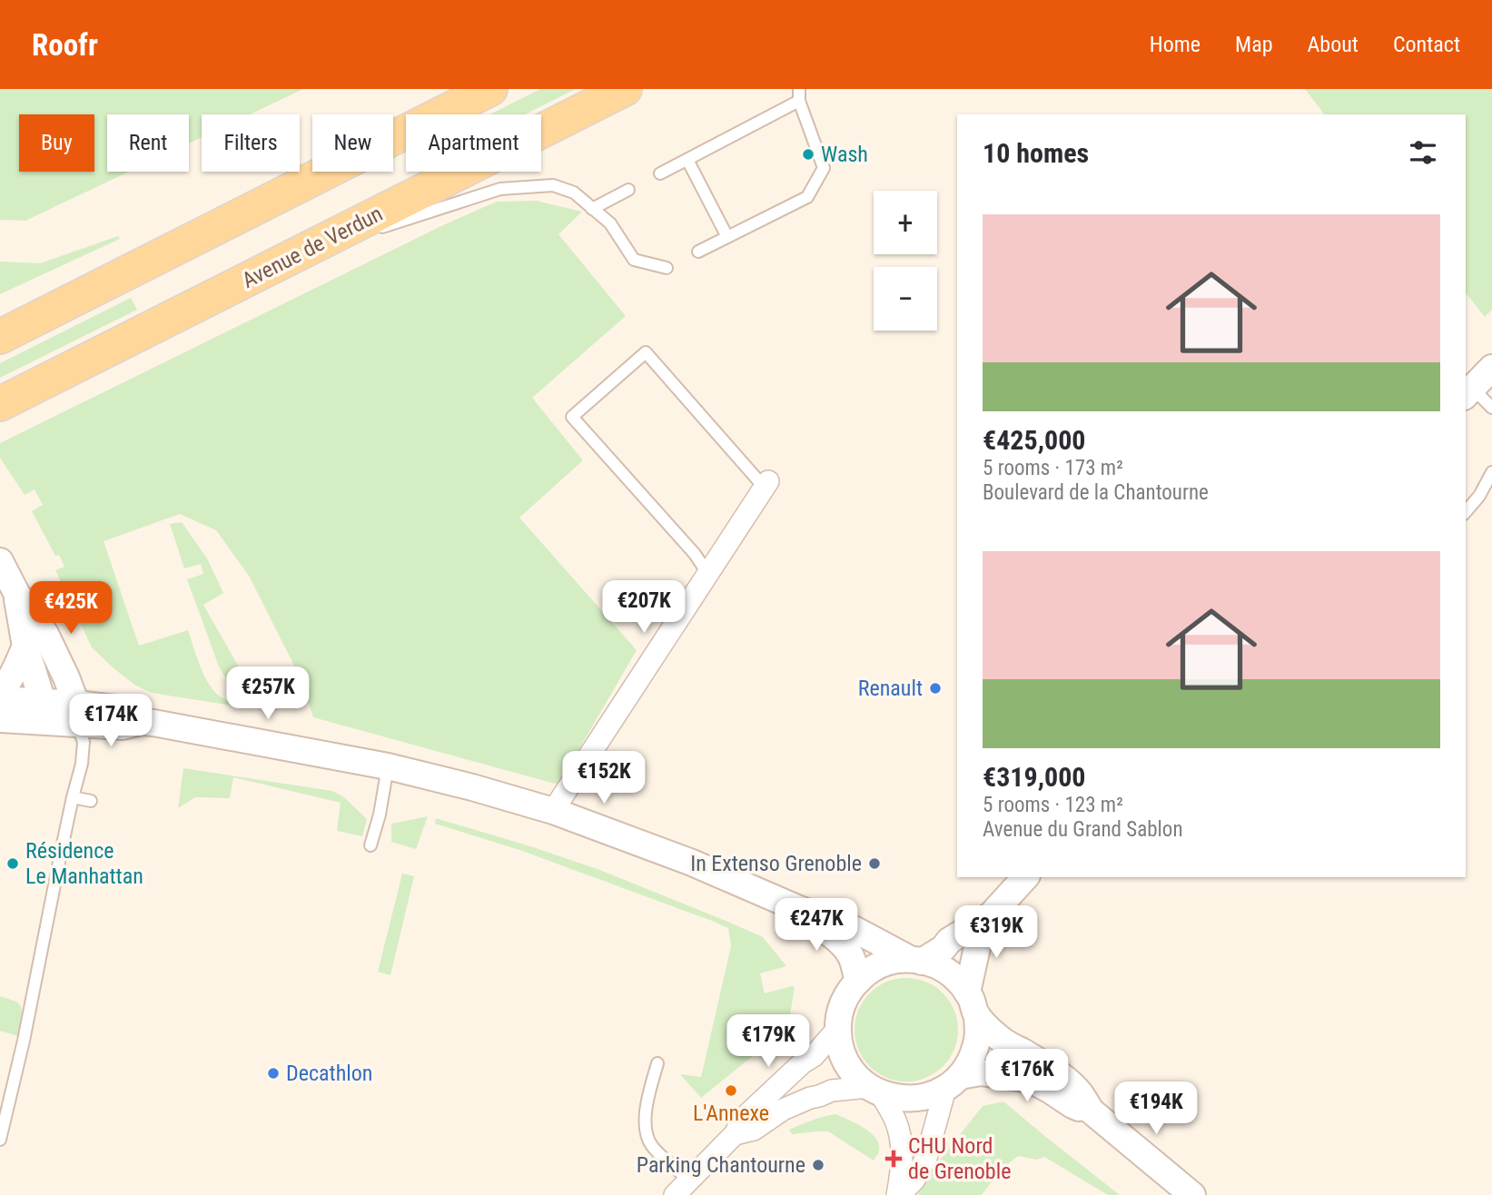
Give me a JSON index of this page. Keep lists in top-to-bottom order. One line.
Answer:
{"streets":{"main road":["Avenue de Verdun"]},"places":{"other":["Wash","Renault","Résidence Le Manhattan","In Extenso Grenoble","Decathlon","L'Annexe","Parking Chantourne"],"health":["CHU Nord de Grenoble"]},"page":{"header":"Roofr","nav":["Home","Map","About","Contact"],"chip":["Buy","Rent","Filters","New","Apartment"],"heading":"10 homes","map_buttons":["+","−"],"list":[{"name":"€425,000","note":"5 rooms · 173 m² · Boulevard de la Chantourne"},{"name":"€319,000","note":"5 rooms · 123 m² · Avenue du Grand Sablon"}],"price":["€207K","€425K","€257K","€174K","€152K","€247K","€319K","€179K","€176K","€194K"]}}
